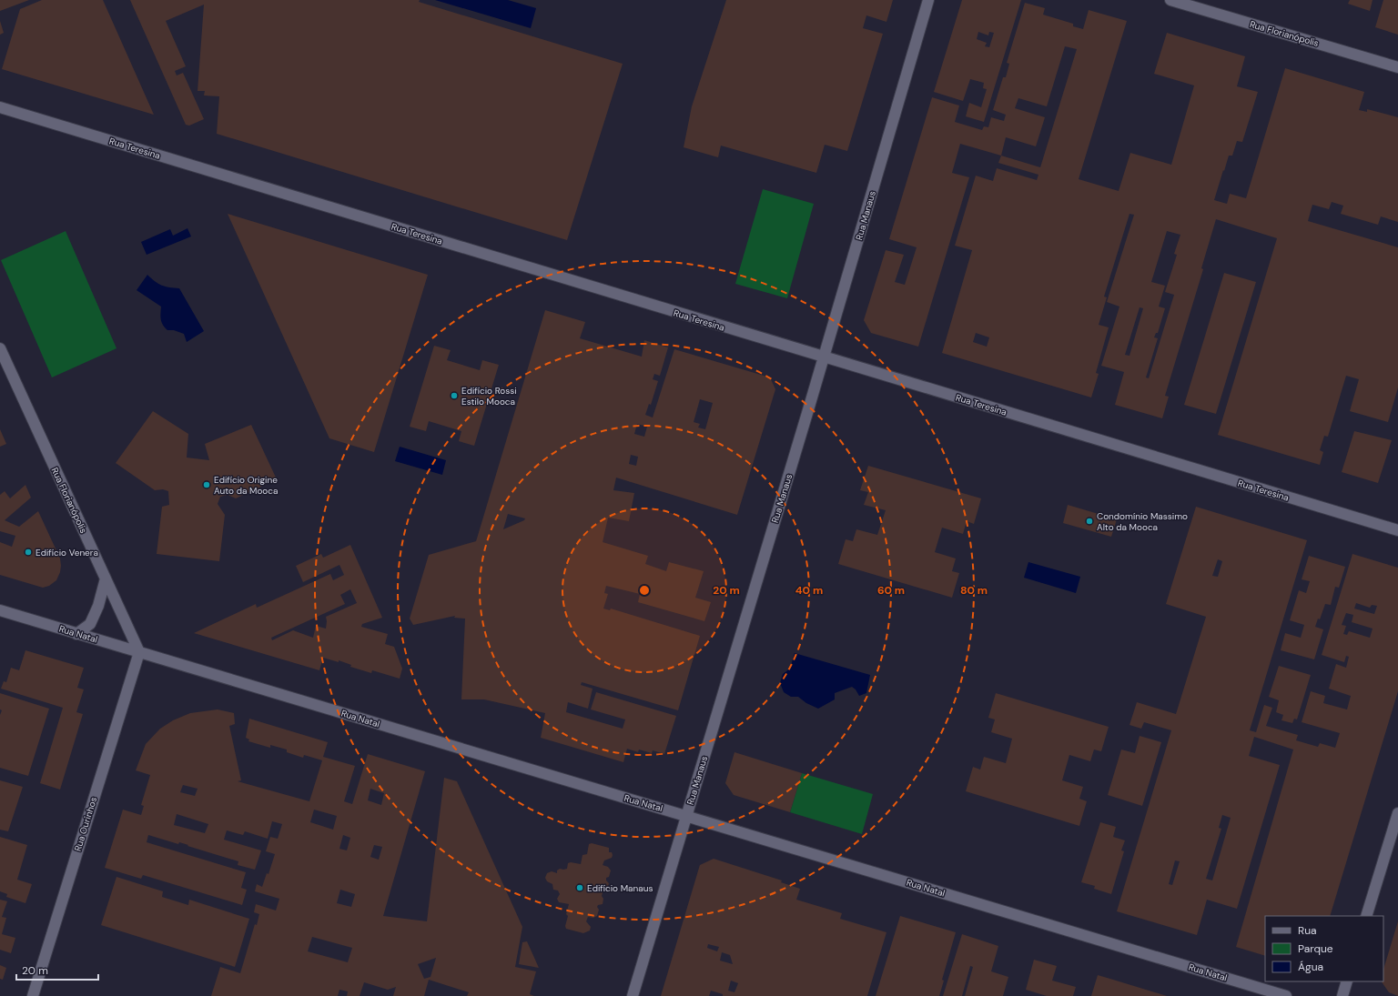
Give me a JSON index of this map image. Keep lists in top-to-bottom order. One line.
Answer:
{"streets":{"street":["Rua Florianópolis","Rua Teresina","Rua Manaus","Rua Natal","Rua Ourinhos"]},"crossings":[["Rua Florianópolis","Rua Natal"],["Rua Florianópolis","Rua Ourinhos"],["Rua Teresina","Rua Manaus"],["Rua Manaus","Rua Natal"],["Rua Natal","Rua Ourinhos"]],"places":["Edifício Rossi Estilo Mooca","Edifício Origine Auto da Mooca","Condomínio Massimo Alto da Mooca","Edifício Venera","Edifício Manaus"],"legend":["Rua","Parque","Água"],"scale_bar":"20 m","rings":["20 m","40 m","60 m","80 m"]}
